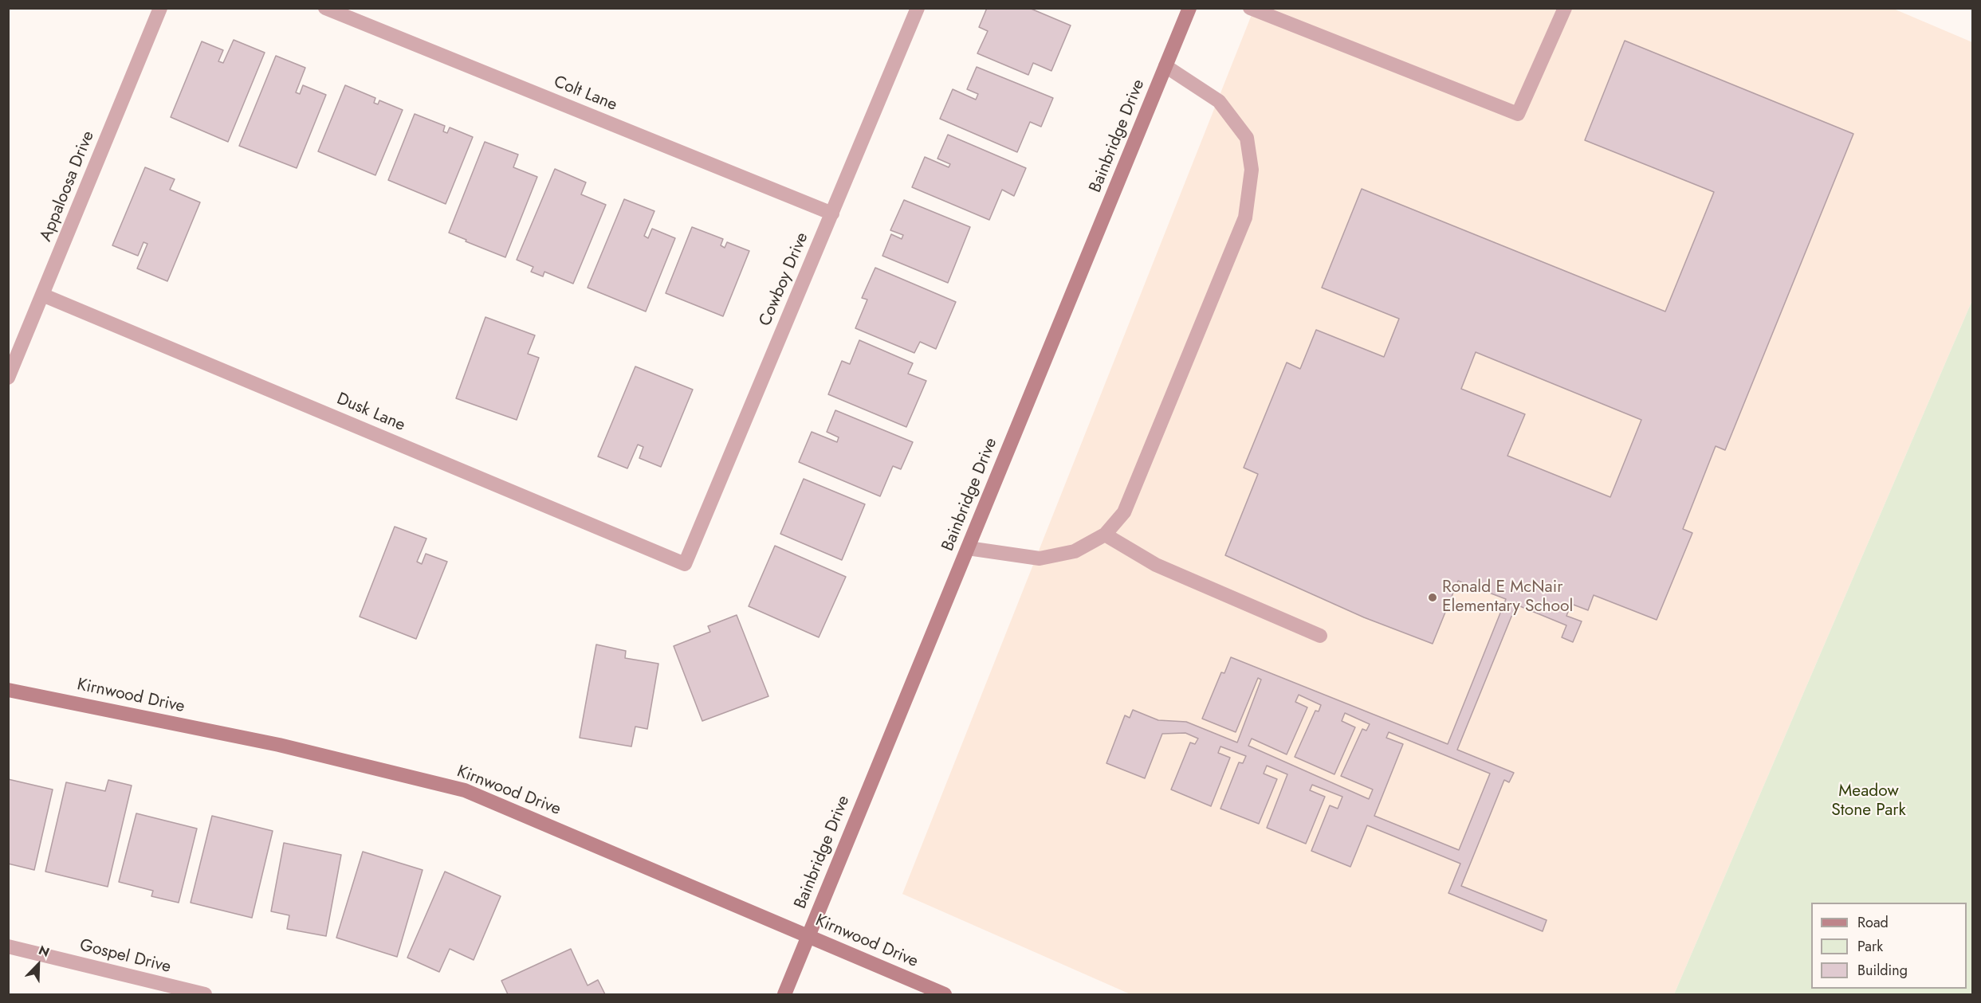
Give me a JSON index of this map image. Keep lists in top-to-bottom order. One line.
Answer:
{"streets":{"street":["Colt Lane","Bainbridge Drive","Appaloosa Drive","Cowboy Drive","Dusk Lane","Kirnwood Drive","Gospel Drive"]},"crossings":[["Colt Lane","Cowboy Drive"],["Bainbridge Drive","Kirnwood Drive"],["Appaloosa Drive","Dusk Lane"],["Cowboy Drive","Dusk Lane"]],"parks":["Meadow Stone Park"],"places":["Ronald E McNair Elementary School"],"legend":["Road","Park","Building"],"north":"top right"}
